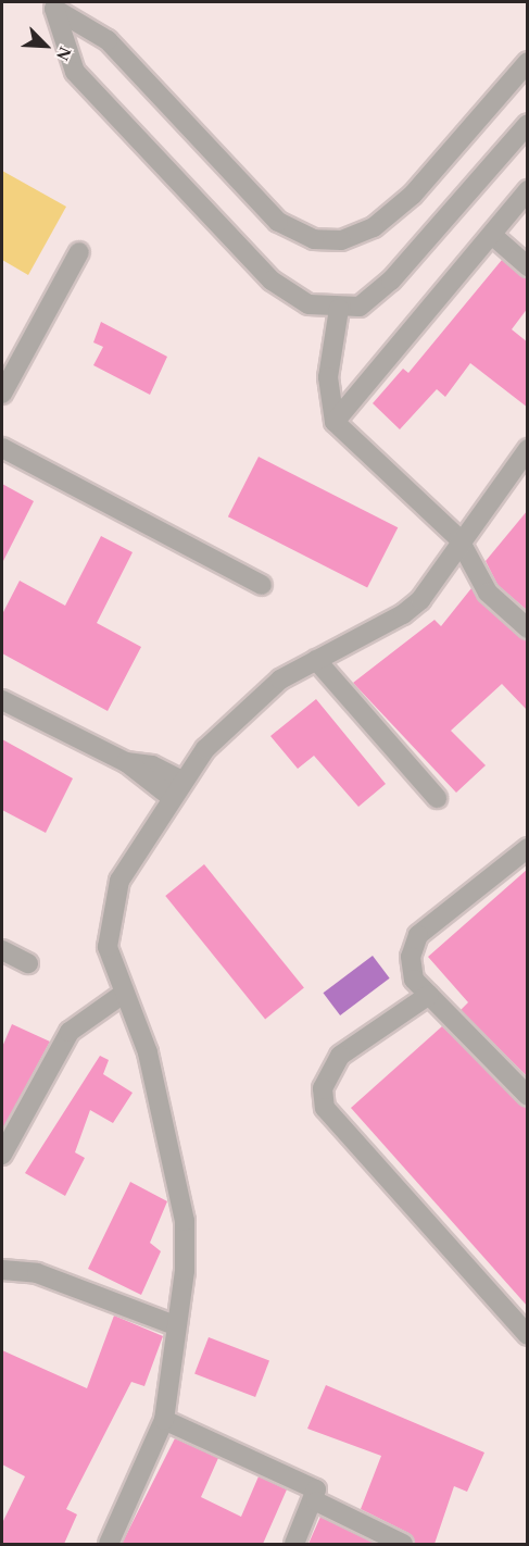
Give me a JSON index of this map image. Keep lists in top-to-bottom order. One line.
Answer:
{"north":"bottom right"}
